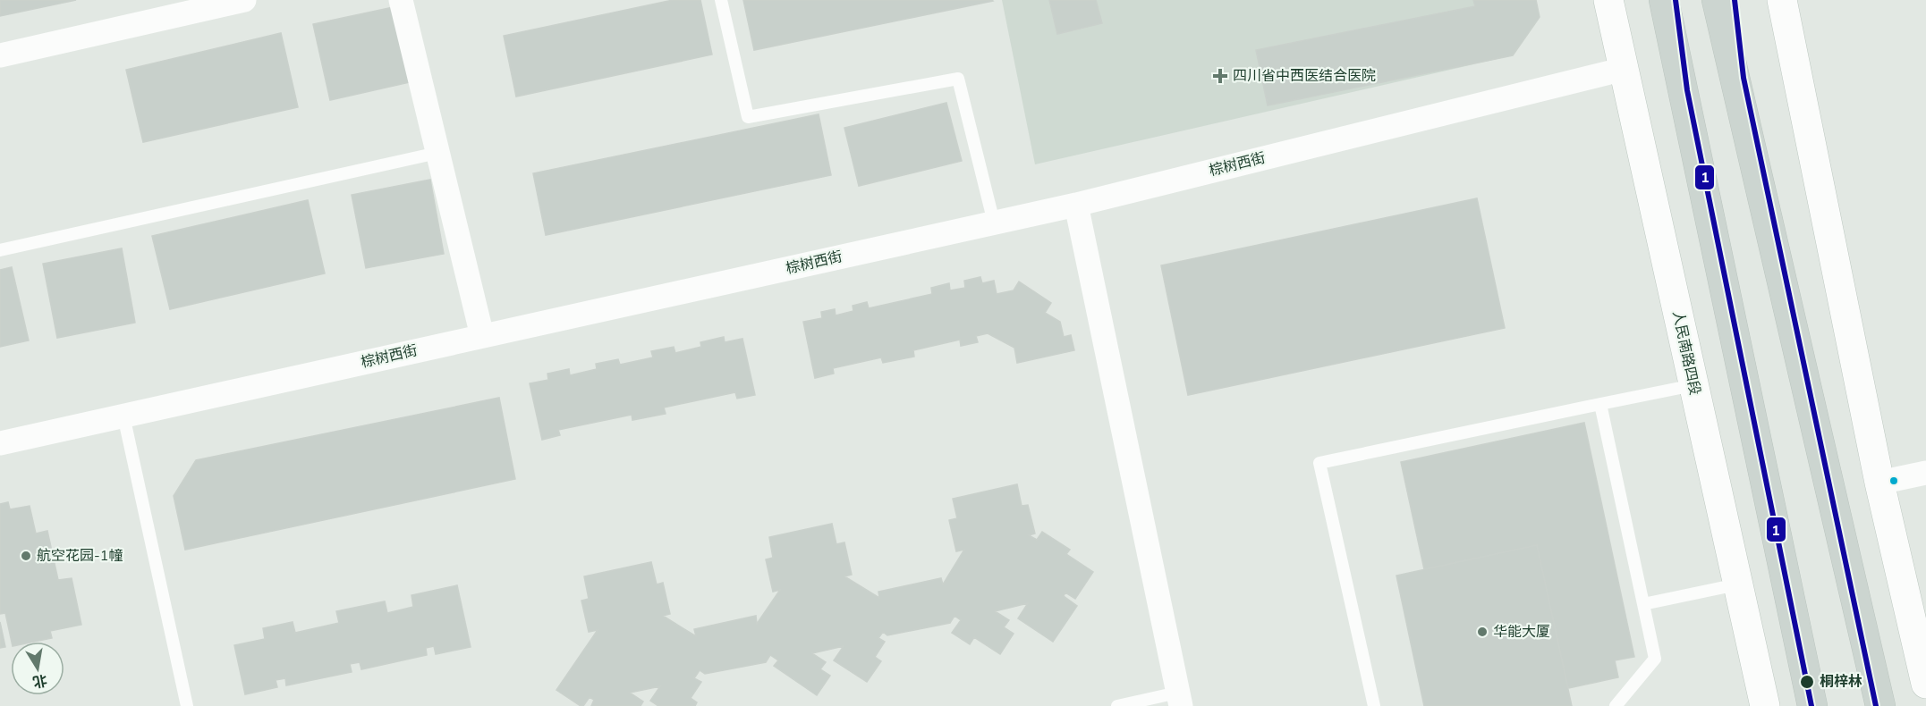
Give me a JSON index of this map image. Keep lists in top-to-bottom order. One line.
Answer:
{"streets":{"street":["棕树西街","人民南路四段"]},"crossings":[["棕树西街","人民南路四段"]],"places":{"health":["四川省中西医结合医院"],"other":["航空花园-1幢","华能大厦","桐梓林"]},"lines":["transit line 1"],"north":"bottom"}
